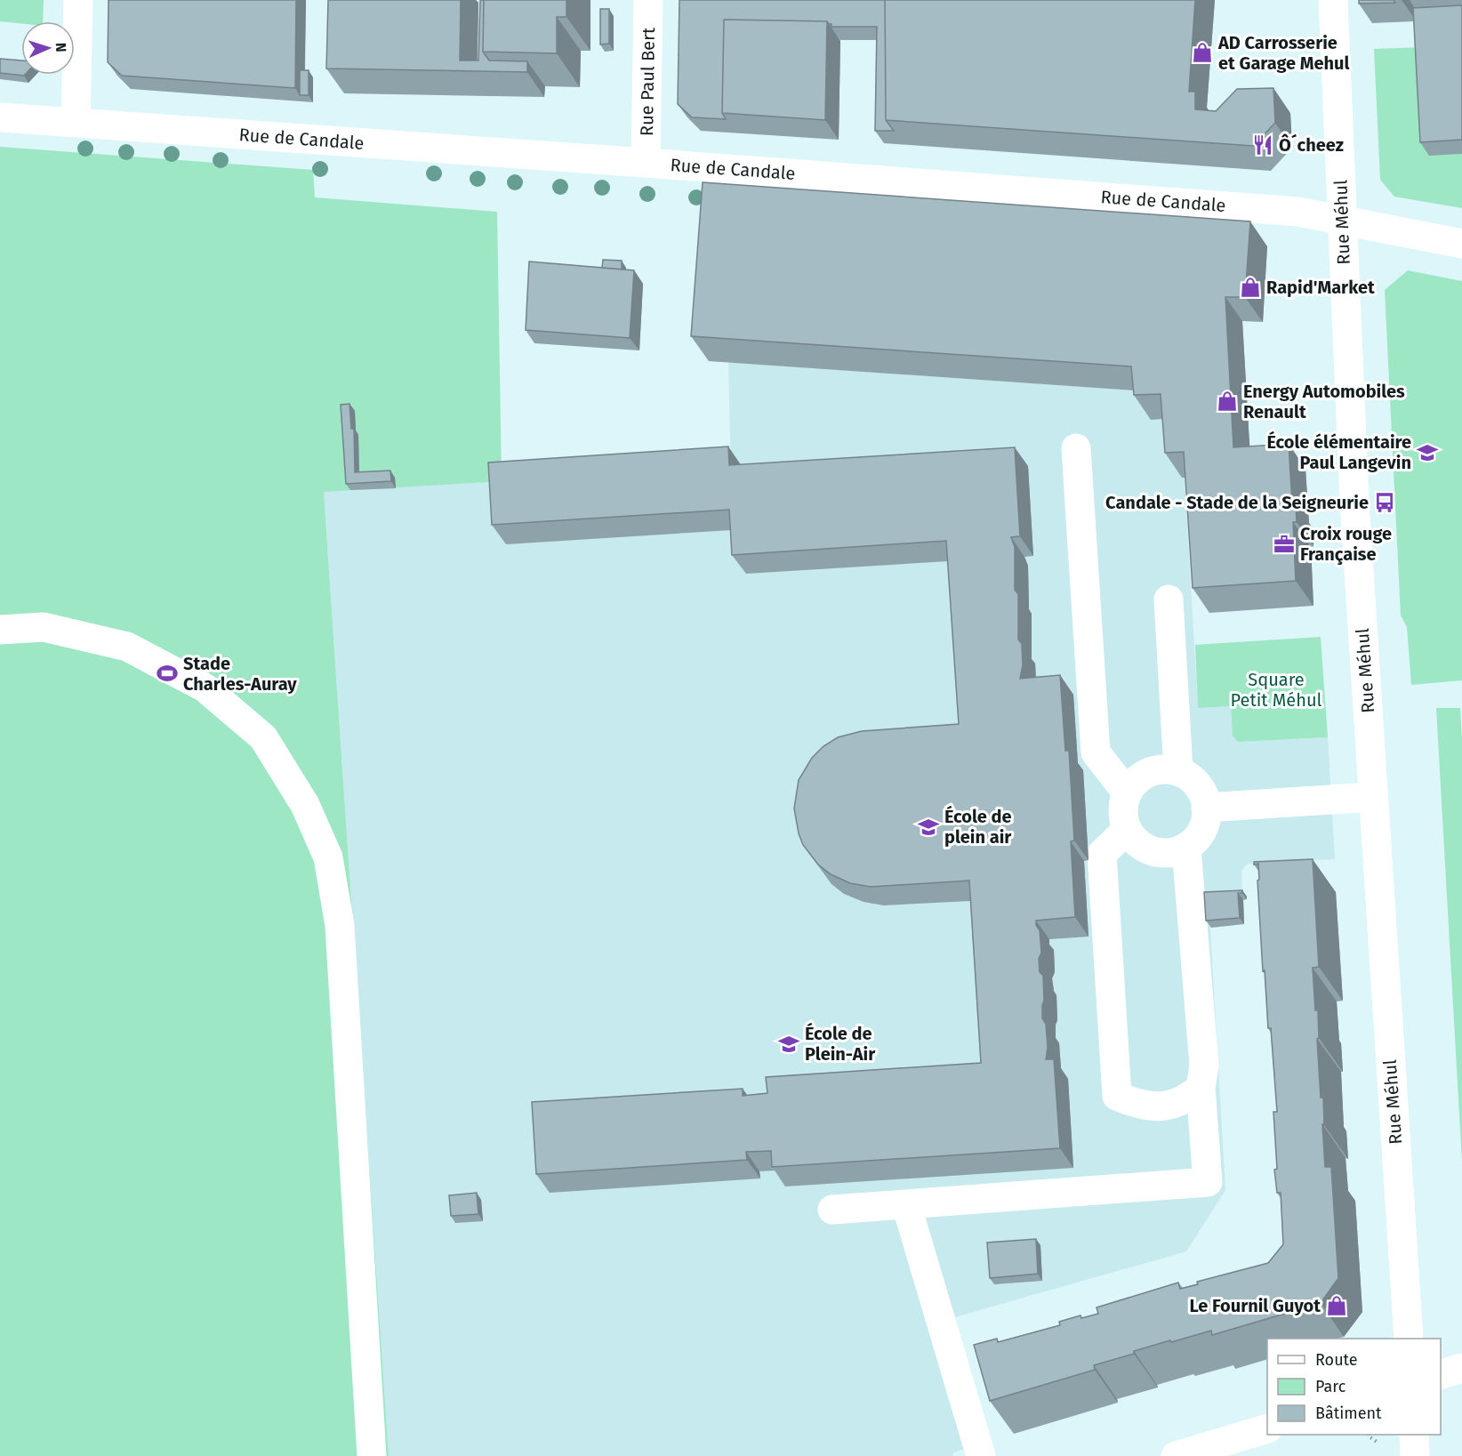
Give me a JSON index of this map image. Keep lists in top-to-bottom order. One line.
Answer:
{"streets":{"street":["Rue Paul Bert","Rue de Candale","Rue Méhul"]},"crossings":[["Rue Paul Bert","Rue de Candale"],["Rue de Candale","Rue Méhul"]],"parks":["Square Petit Méhul"],"places":{"shop":["AD Carrosserie et Garage Mehul","Rapid'Market","Energy Automobiles Renault","Le Fournil Guyot"],"restaurant":["Ô´cheez"],"school or university":["École élémentaire Paul Langevin","École de plein air","École de Plein-Air"],"bus stop":["Candale - Stade de la Seigneurie"],"office":["Croix rouge Française"],"sports":["Stade Charles-Auray"]},"legend":["Route","Parc","Bâtiment"],"north":"right"}
